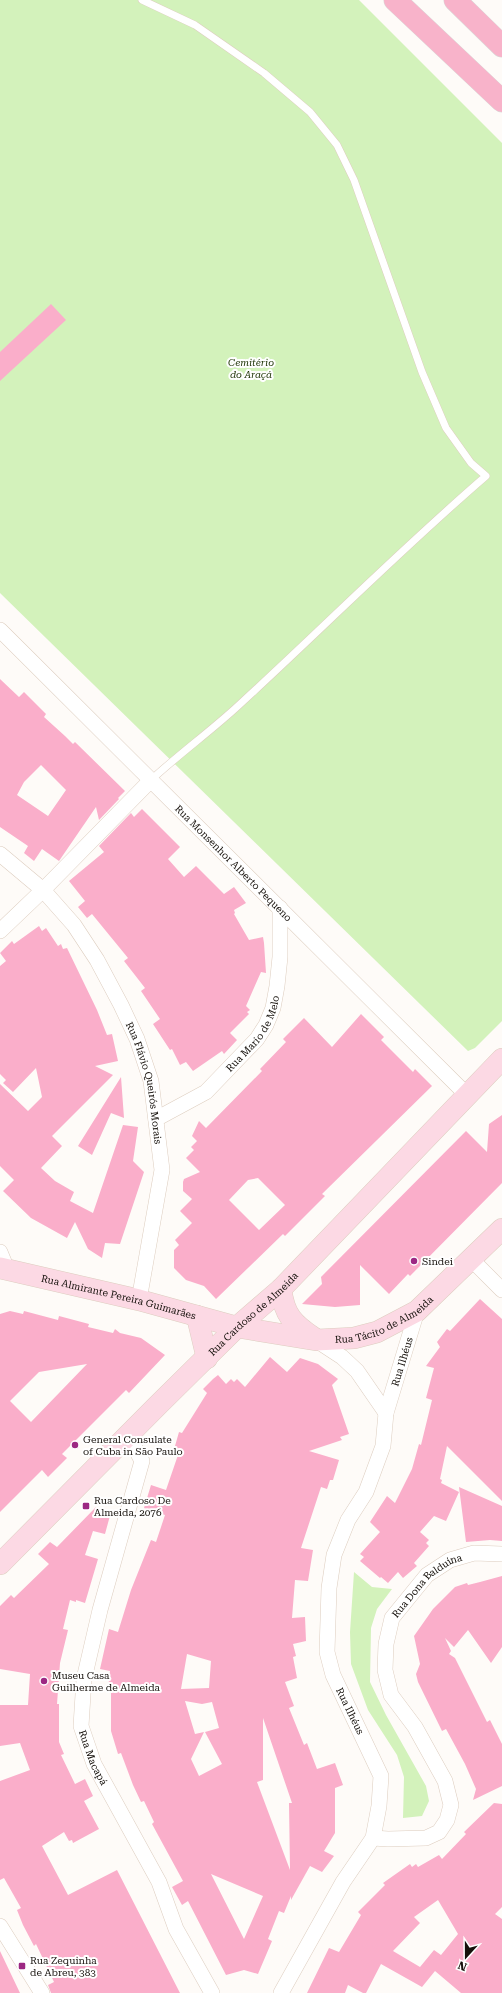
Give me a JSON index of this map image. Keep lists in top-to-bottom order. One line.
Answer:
{"streets":{"main road":["Rua Almirante Pereira Guimarães","Rua Cardoso de Almeida","Rua Tácito de Almeida"],"street":["Rua Monsenhor Alberto Pequeno","Rua Mario de Melo","Rua Flávio Queirós Morais","Rua Ilhéus","Rua Dona Balduína","Rua Macapá"]},"crossings":[["Rua Monsenhor Alberto Pequeno","Rua Mario de Melo"],["Rua Monsenhor Alberto Pequeno","Rua Cardoso de Almeida"],["Rua Mario de Melo","Rua Flávio Queirós Morais"],["Rua Flávio Queirós Morais","Rua Almirante Pereira Guimarães"],["Rua Almirante Pereira Guimarães","Rua Cardoso de Almeida"],["Rua Almirante Pereira Guimarães","Rua Tácito de Almeida"],["Rua Cardoso de Almeida","Rua Tácito de Almeida"],["Rua Cardoso de Almeida","Rua Macapá"],["Rua Tácito de Almeida","Rua Ilhéus"],["Rua Ilhéus","Rua Dona Balduína"]],"parks":["Cemitério do Araçá"],"places":{"other":["Sindei","General Consulate of Cuba in São Paulo","Museu Casa Guilherme de Almeida"],"transit":["Rua Cardoso De Almeida, 2076","Rua Zequinha de Abreu, 383"]},"north":"bottom"}
